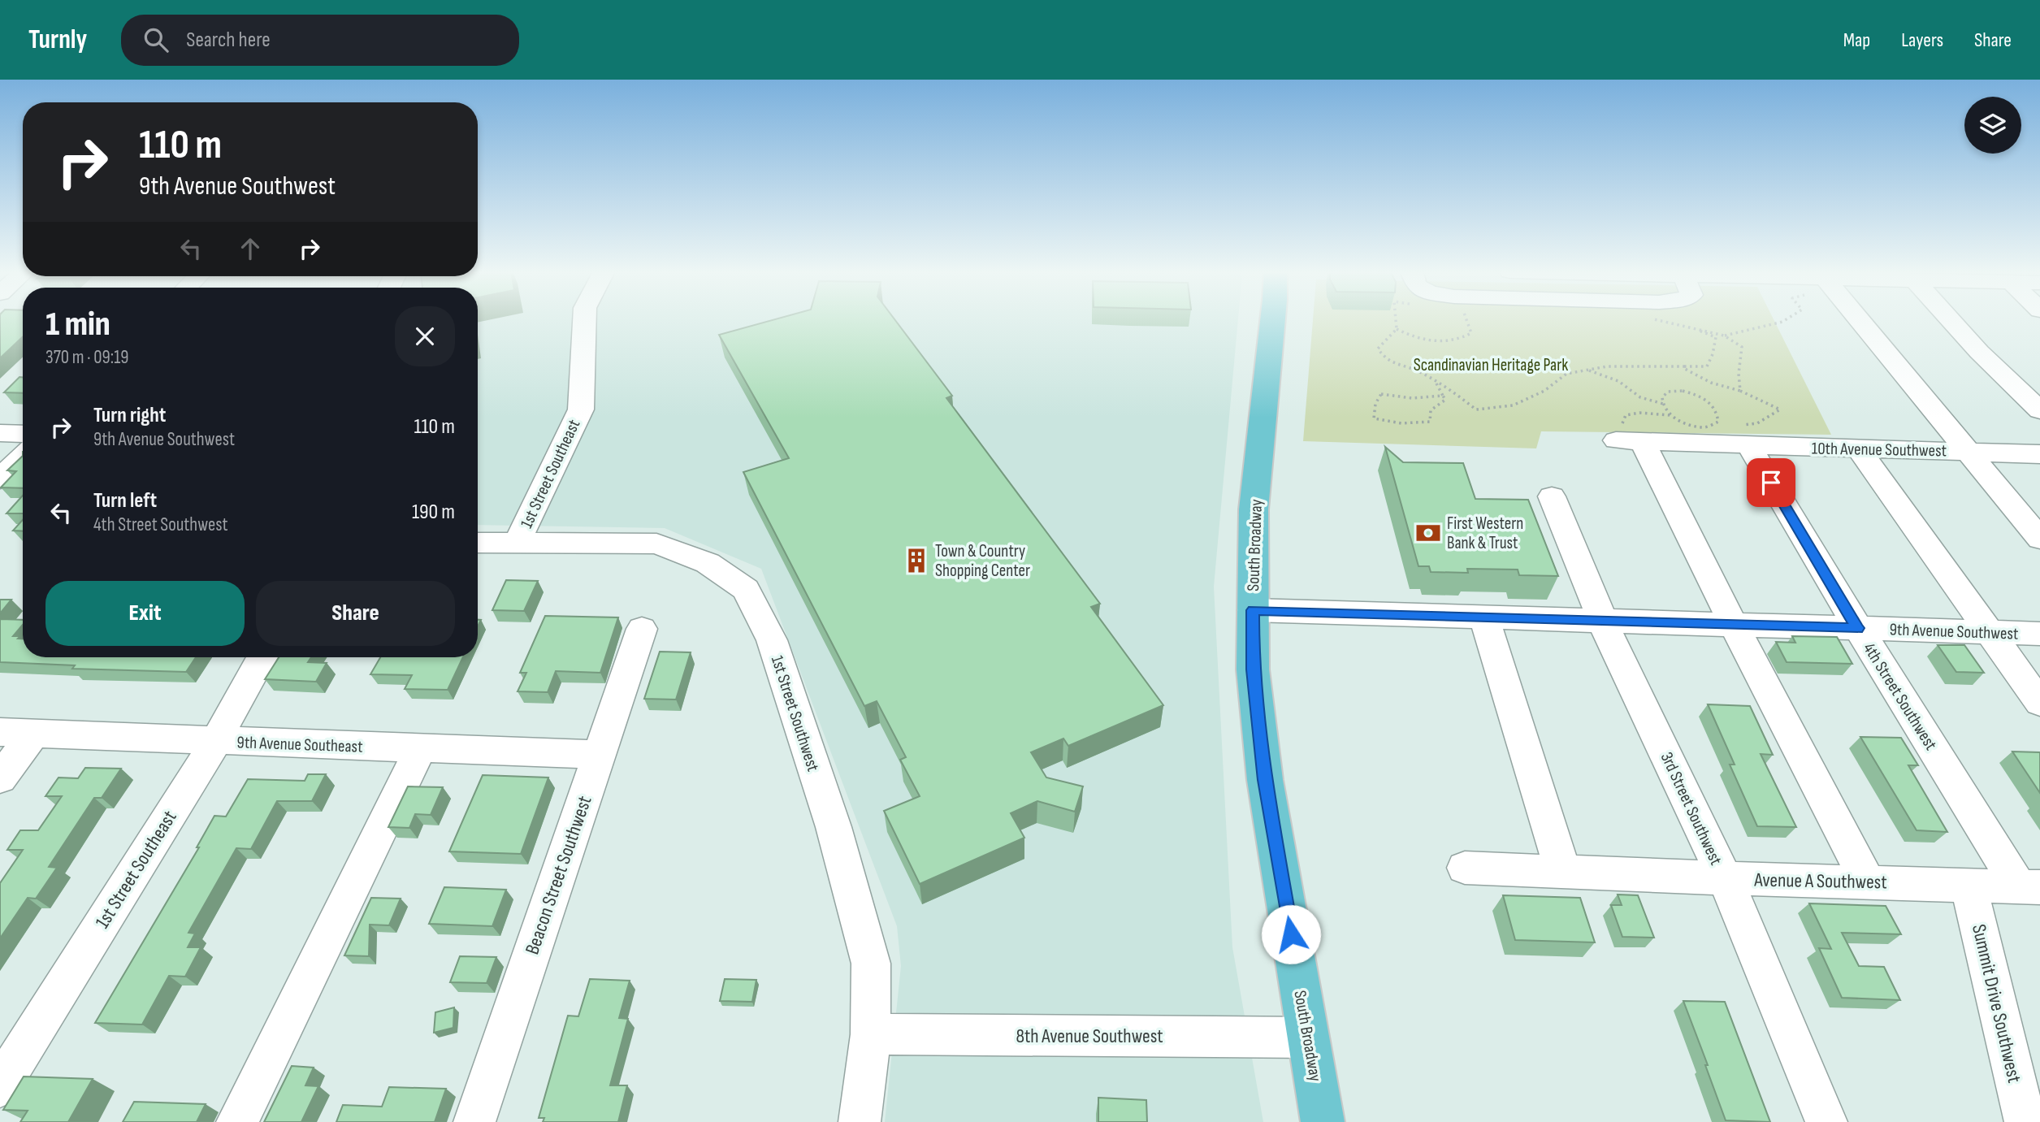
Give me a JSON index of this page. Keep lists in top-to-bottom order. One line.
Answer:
{"streets":{"main road":["South Broadway"],"street":["10th Avenue Southwest","1st Street Southeast","9th Avenue Southwest","4th Street Southwest","1st Street Southwest","9th Avenue Southeast","3rd Street Southwest","Beacon Street Southwest","Avenue A Southwest","Summit Drive Southwest","8th Avenue Southwest"]},"crossings":[["10th Avenue Southwest","4th Street Southwest"],["1st Street Southeast","1st Street Southwest"],["1st Street Southeast","9th Avenue Southeast"],["South Broadway","9th Avenue Southwest"],["South Broadway","8th Avenue Southwest"],["9th Avenue Southwest","4th Street Southwest"],["9th Avenue Southwest","3rd Street Southwest"],["4th Street Southwest","Avenue A Southwest"],["1st Street Southwest","8th Avenue Southwest"],["9th Avenue Southeast","Beacon Street Southwest"],["3rd Street Southwest","Avenue A Southwest"],["Avenue A Southwest","Summit Drive Southwest"]],"parks":["Scandinavian Heritage Park"],"places":{"bank":["First Western Bank & Trust"],"building":["Town & Country Shopping Center"]},"page":{"header":"Turnly","search":"Search here","nav":["Map","Layers","Share"],"turn":["110 m","9th Avenue Southwest"],"heading":["1 min","370 m · 09:19"],"list":[{"name":"Turn right","note":"9th Avenue Southwest","value":"110 m"},{"name":"Turn left","note":"4th Street Southwest","value":"190 m"}],"buttons":["Exit","Share"]}}
